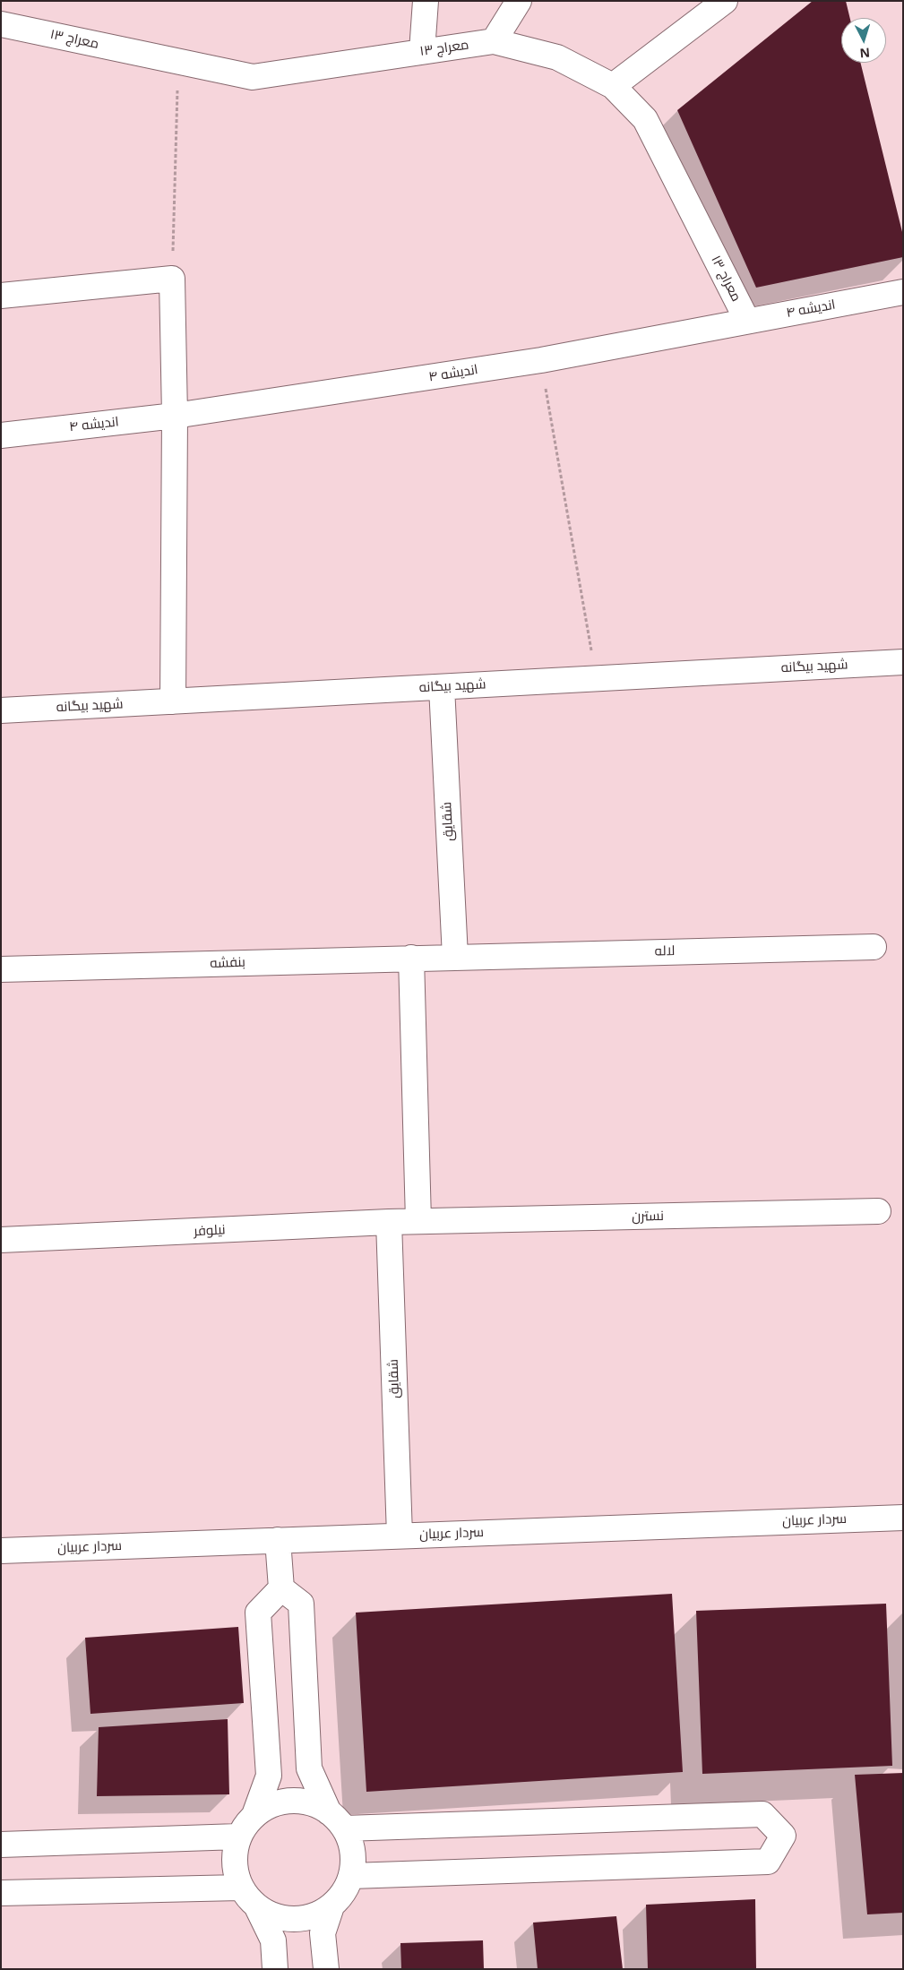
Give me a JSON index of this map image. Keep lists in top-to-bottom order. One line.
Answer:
{"streets":{"street":["معراج ۱۳","اندیشه ۴","شهید بیگانه","شقایق","لاله","بنفشه","نسترن","نیلوفر","سردار عربیان"]},"crossings":[["معراج ۱۳","اندیشه ۴"],["شهید بیگانه","شقایق"],["شقایق","لاله"],["شقایق","بنفشه"],["شقایق","نیلوفر"],["شقایق","سردار عربیان"],["لاله","بنفشه"],["نسترن","نیلوفر"]],"north":"bottom"}
